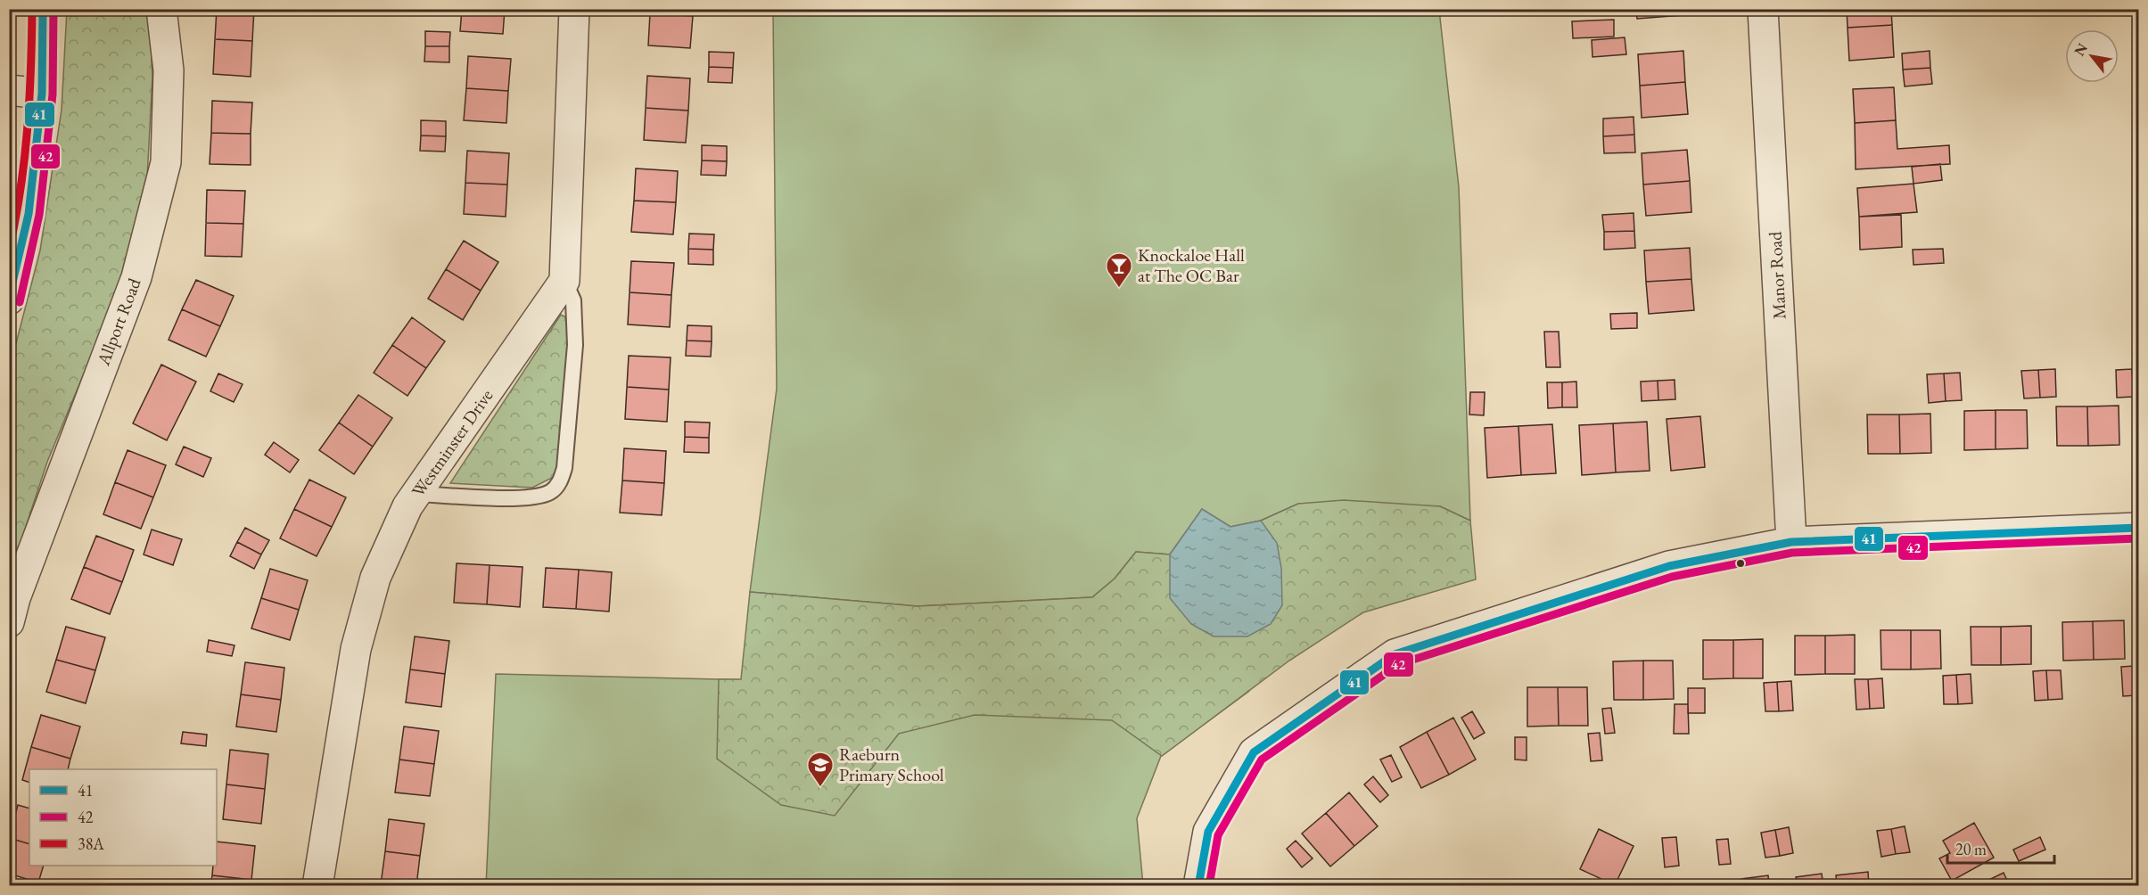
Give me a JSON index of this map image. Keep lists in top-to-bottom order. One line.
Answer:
{"streets":{"street":["Manor Road","Allport Road","Westminster Drive"]},"places":{"bar":["Knockaloe Hall at The OC Bar"],"school or university":["Raeburn Primary School"]},"lines":["transit line 41","transit line 42","transit line 38A"],"legend":["41","42","38A"],"scale_bar":"20 m","north":"top left"}
